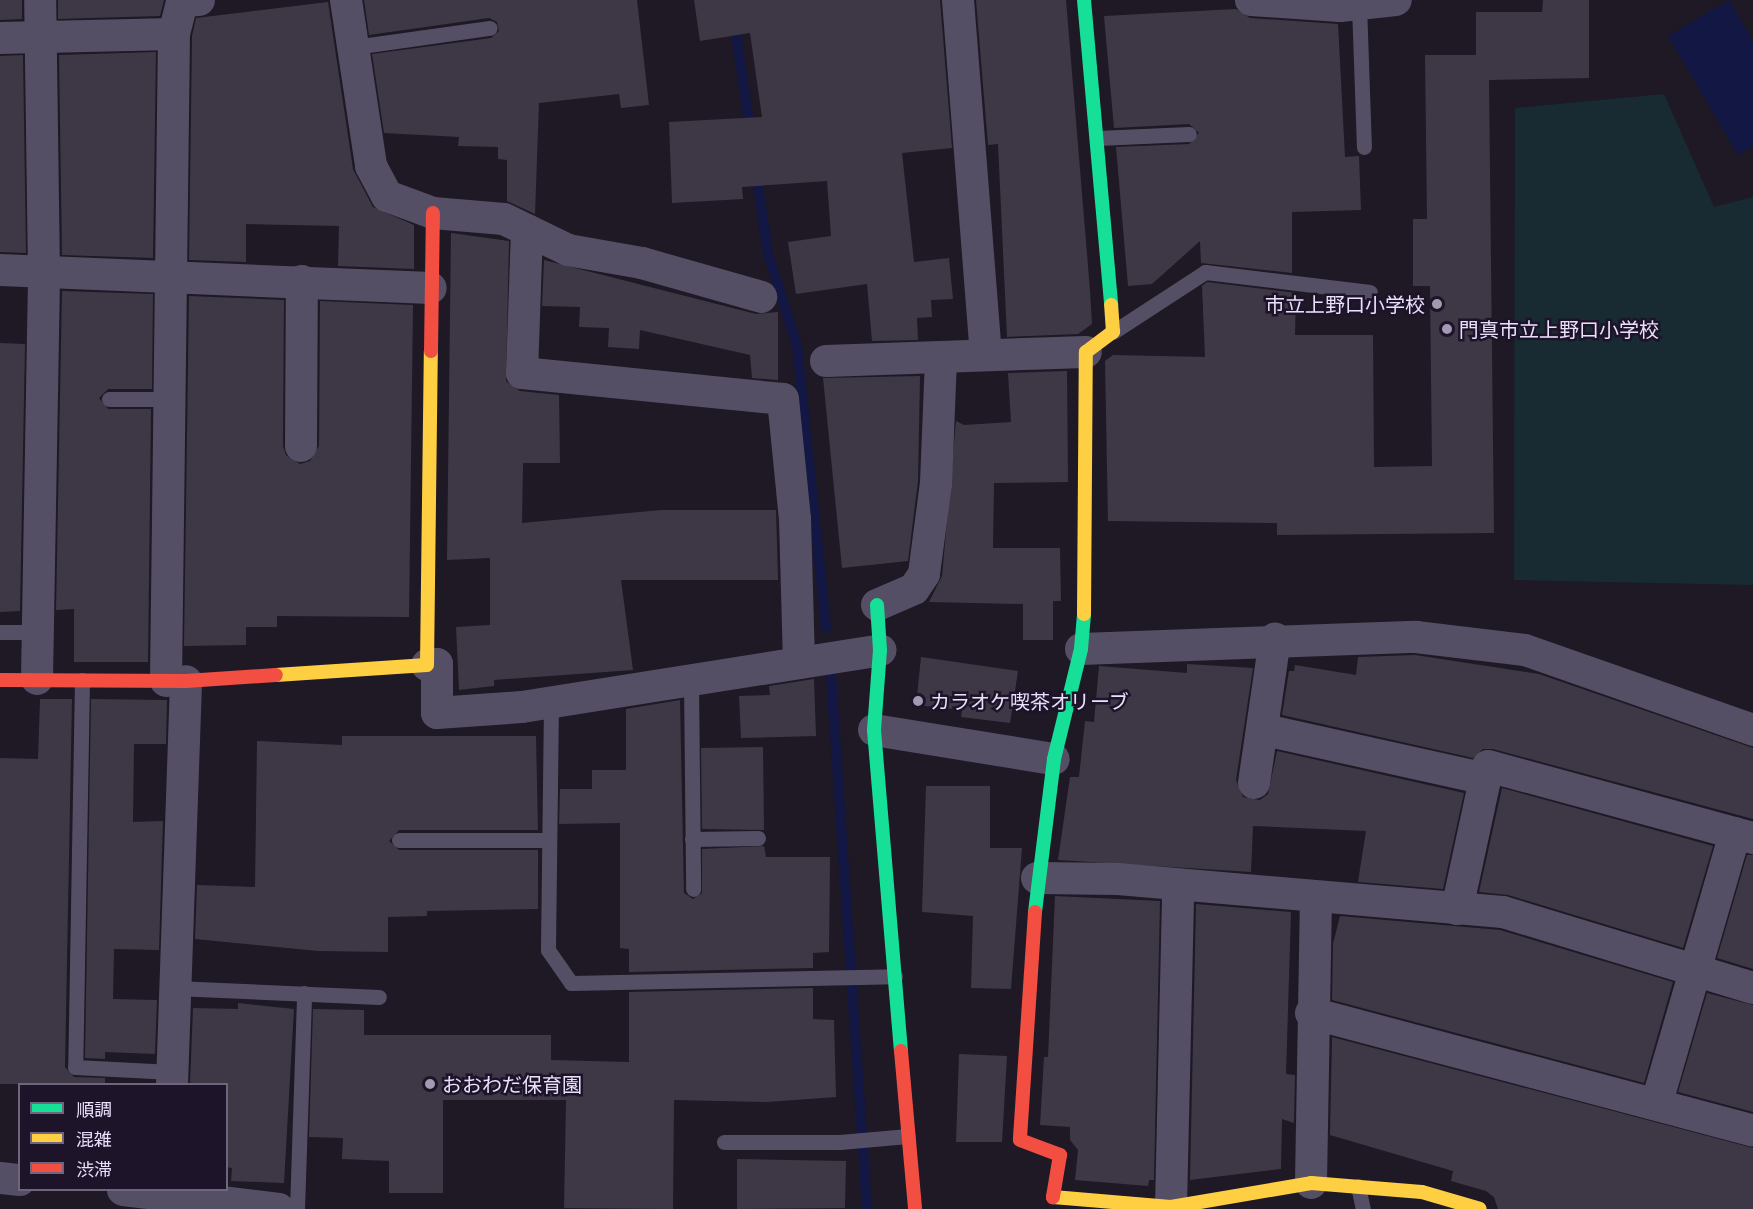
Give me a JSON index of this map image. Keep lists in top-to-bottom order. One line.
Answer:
{"places":["市立上野口小学校","門真市立上野口小学校","カラオケ喫茶オリーブ","おおわだ保育園"],"legend":["順調","混雑","渋滞"]}
